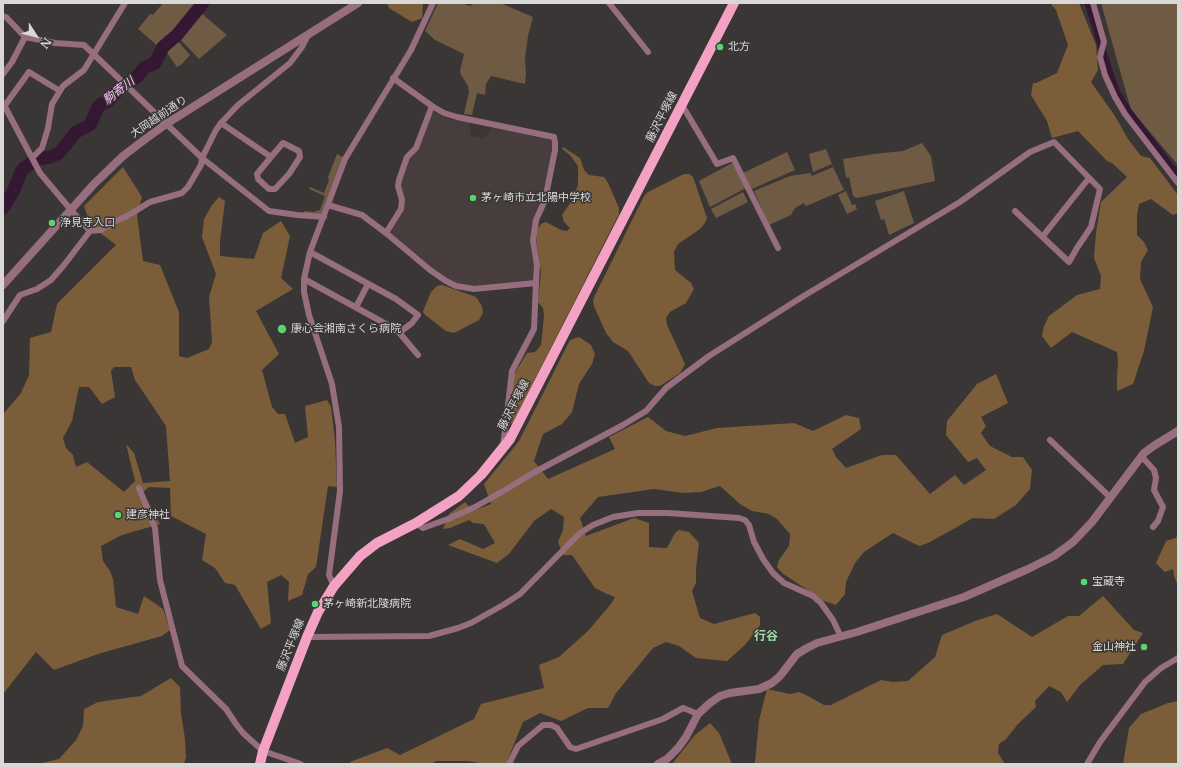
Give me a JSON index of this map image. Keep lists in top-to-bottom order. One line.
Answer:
{"streets":{"main road":["藤沢平塚線"],"street":["大岡越前通り"]},"districts":["行谷"],"water":["駒寄川"],"places":["北方","茅ヶ崎市立北陽中学校","浄見寺入口","康心会湘南さくら病院","建彦神社","宝蔵寺","茅ヶ崎新北陵病院","金山神社"],"north":"bottom right"}
